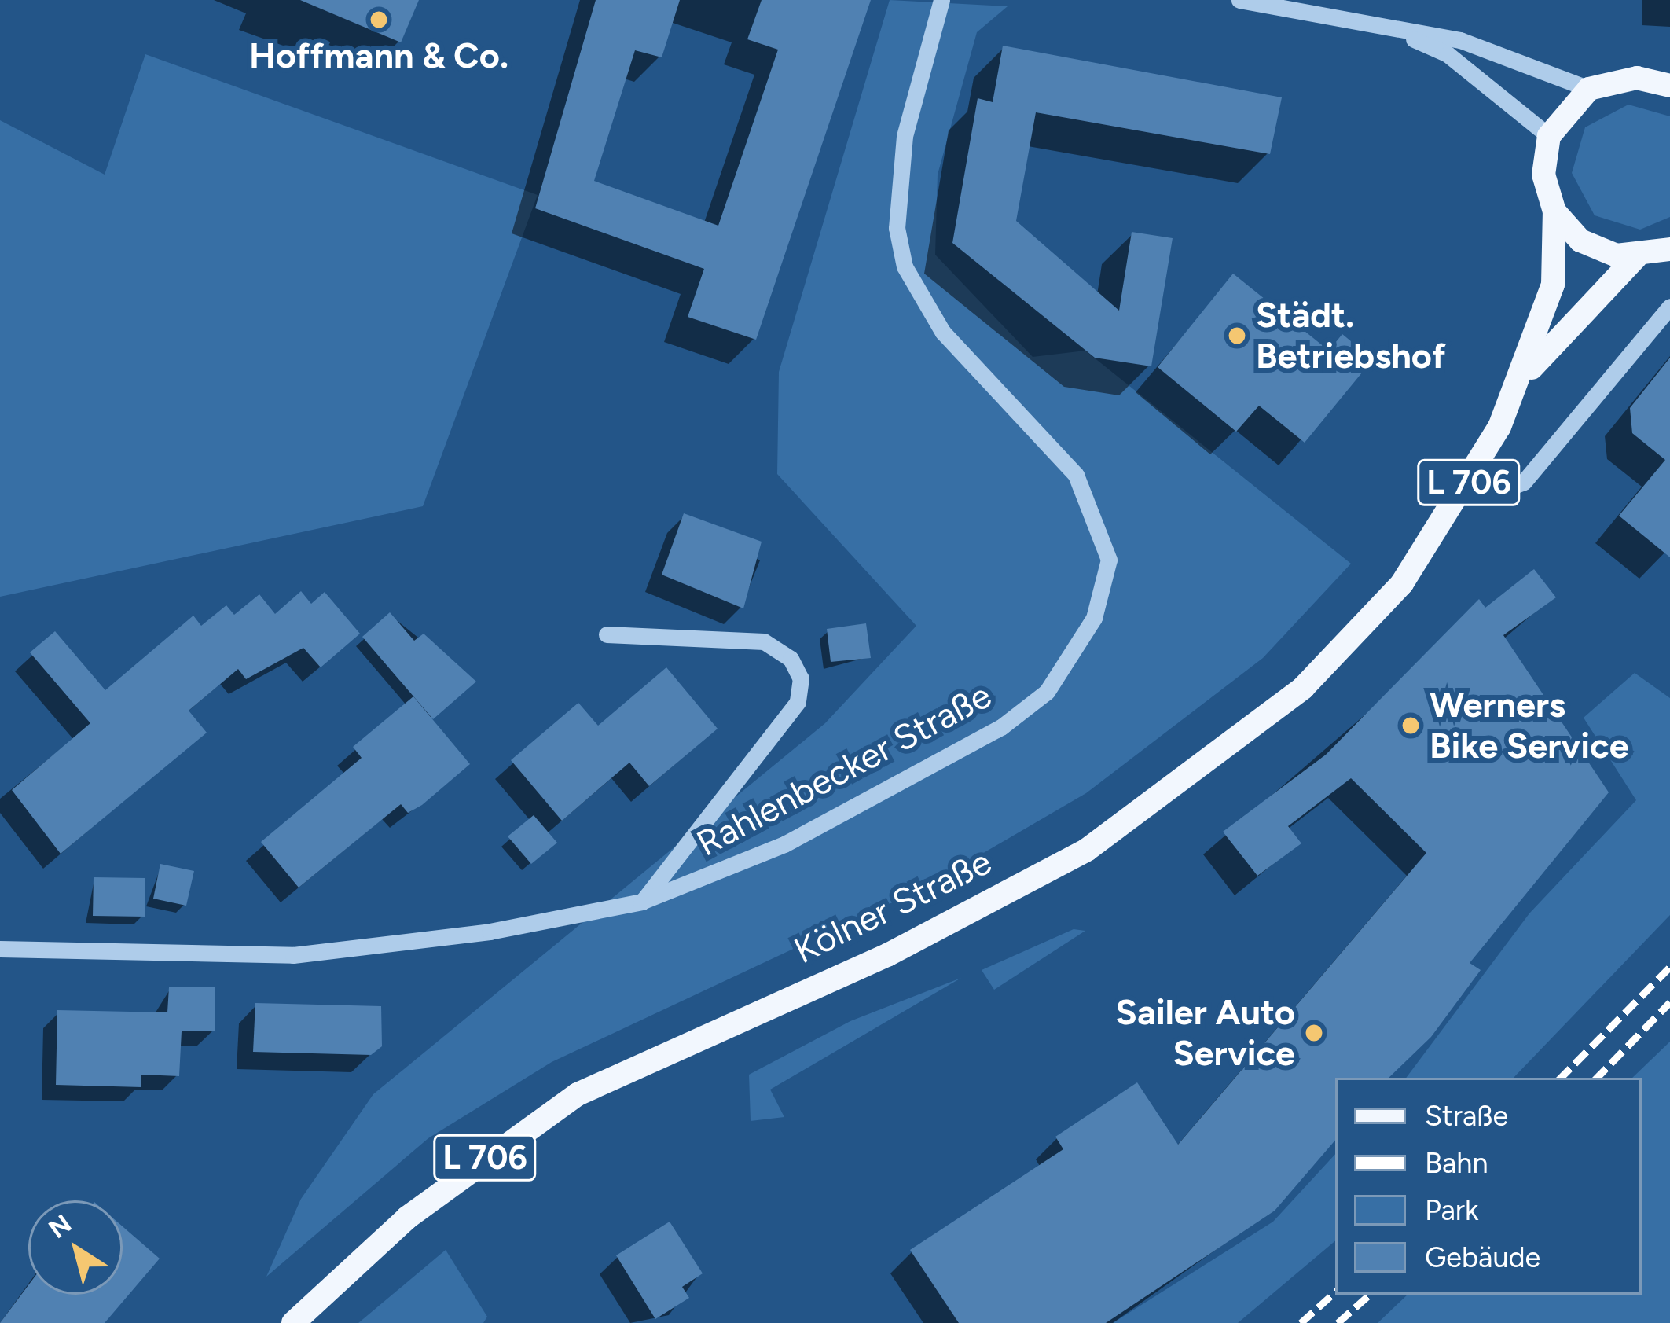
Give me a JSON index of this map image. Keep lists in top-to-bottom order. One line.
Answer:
{"streets":{"main road":["L 706","Kölner Straße"],"street":["Rahlenbecker Straße"]},"places":["Hoffmann & Co.","Städt. Betriebshof","Werners Bike Service","Sailer Auto Service"],"legend":["Straße","Bahn","Park","Gebäude"],"north":"top left"}
